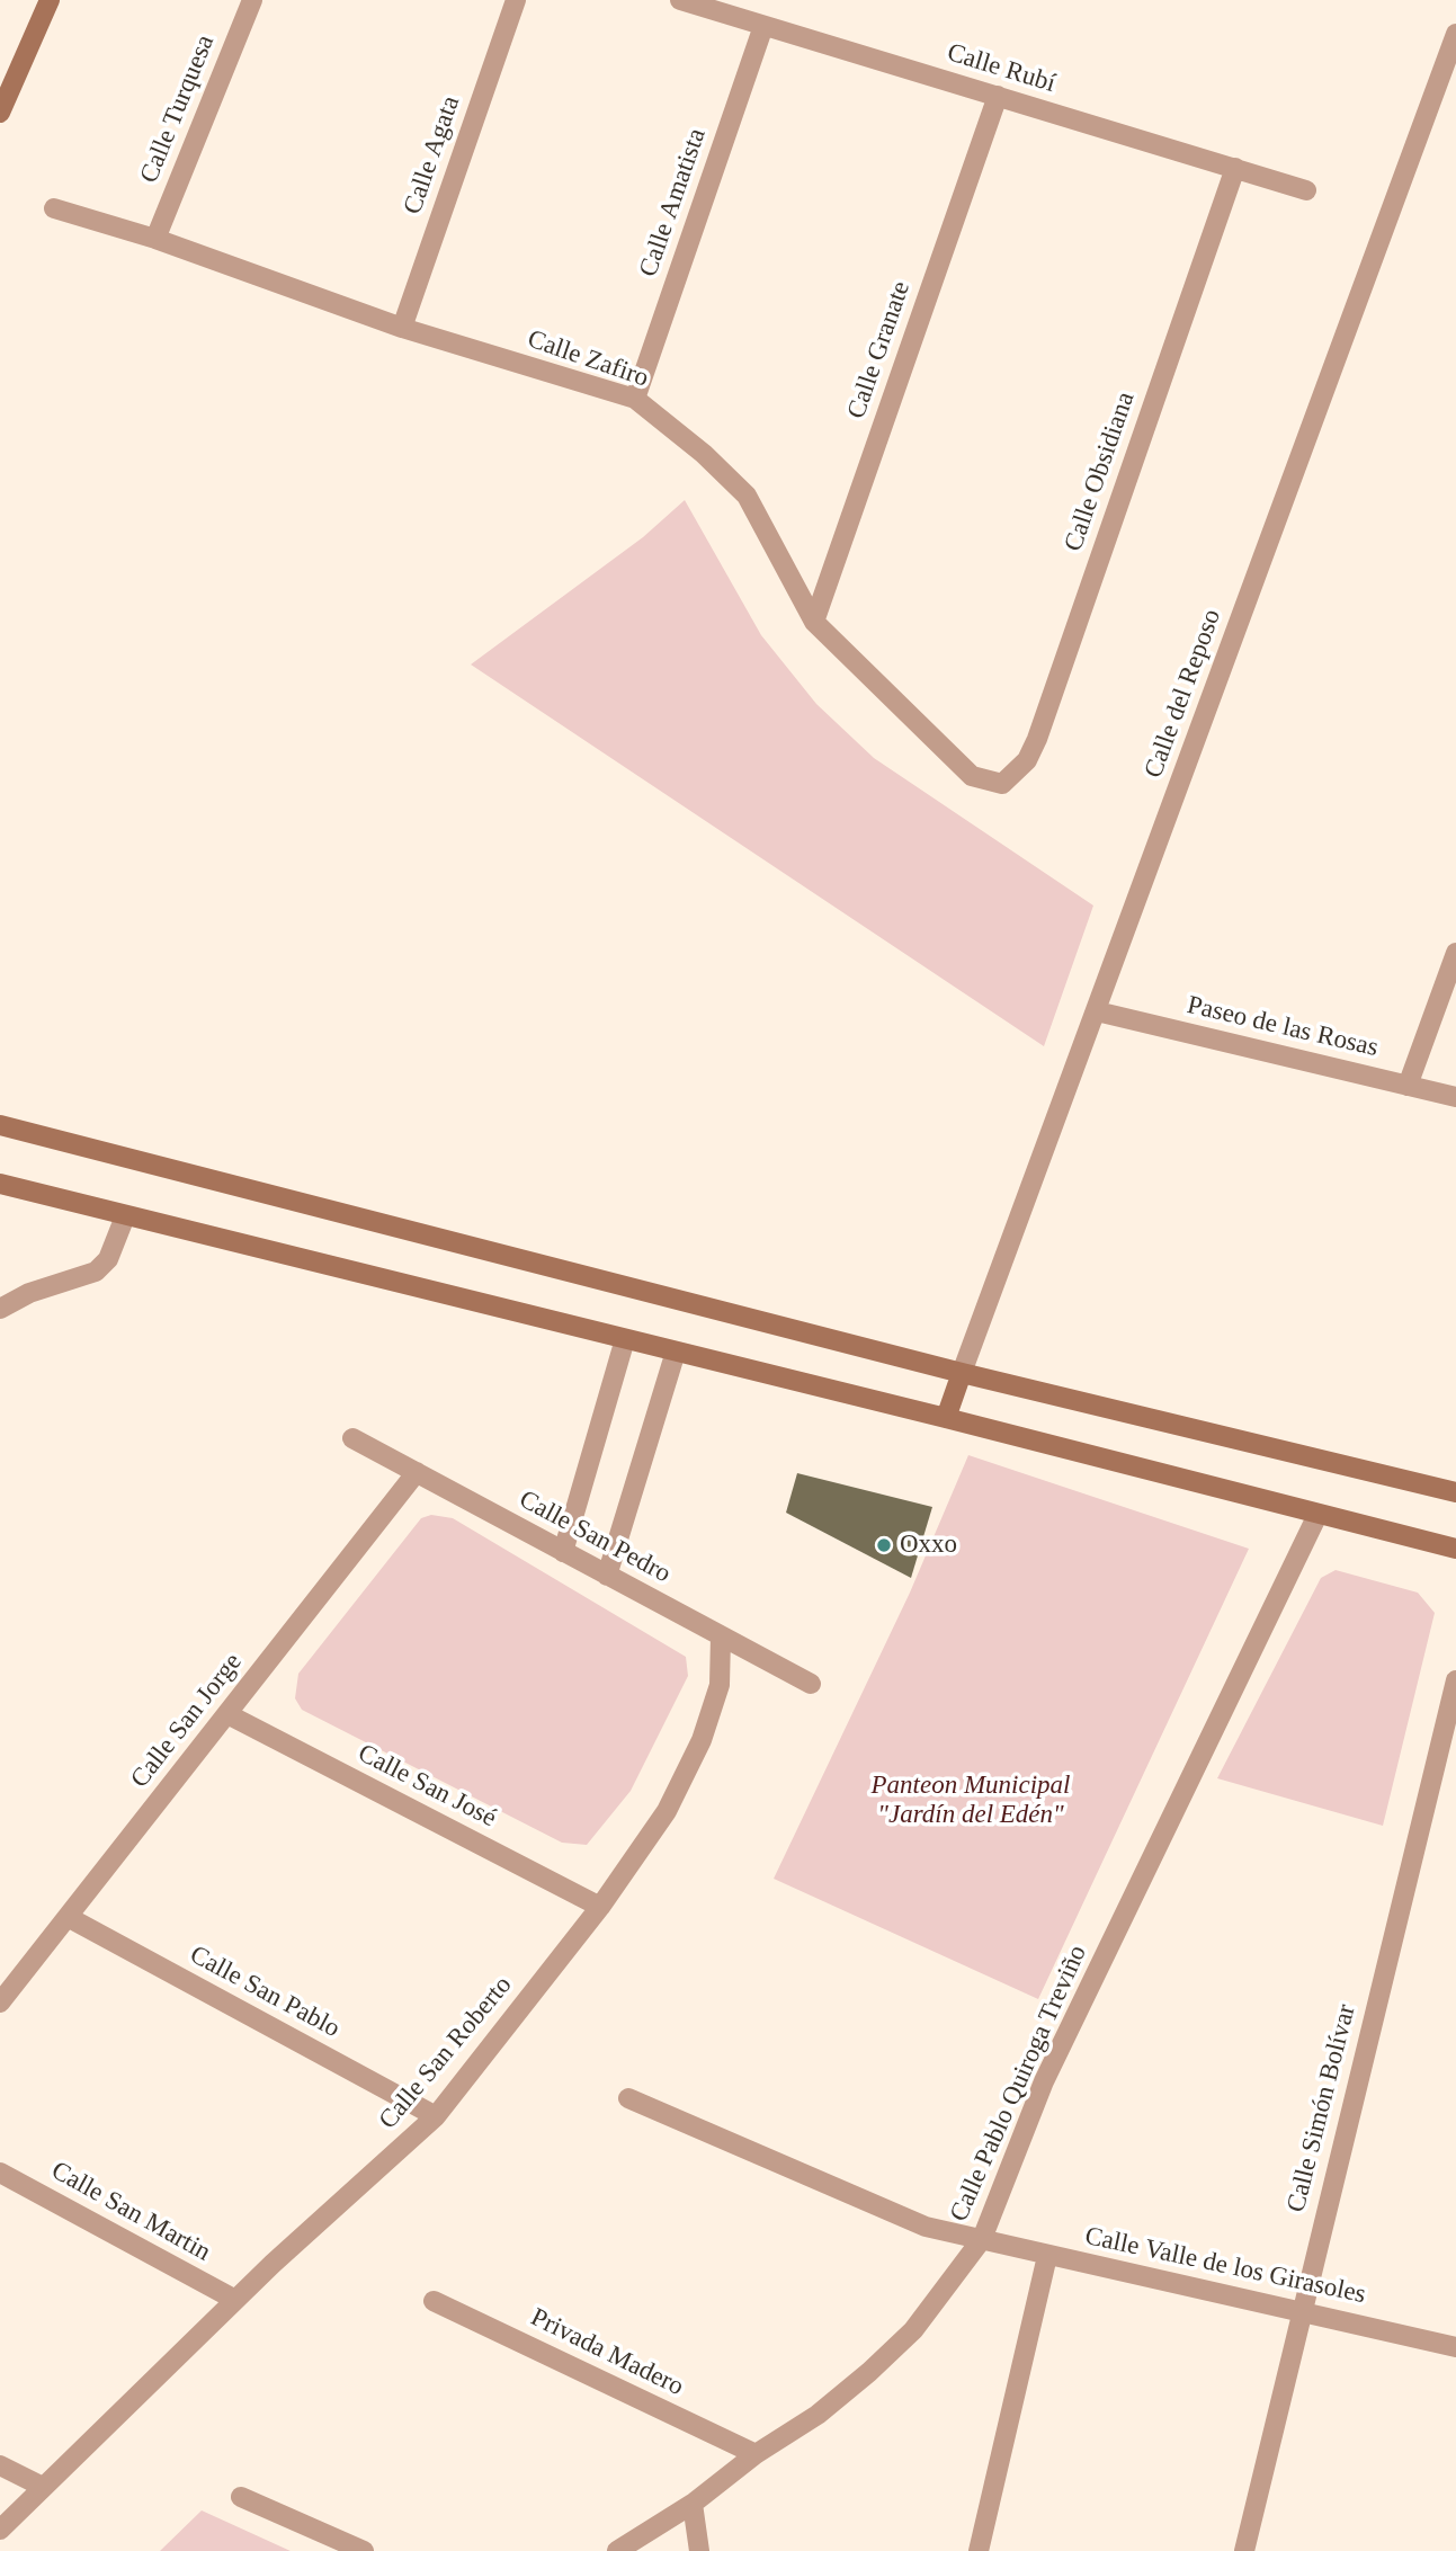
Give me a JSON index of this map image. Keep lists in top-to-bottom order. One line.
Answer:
{"streets":{"street":["Calle Rubí","Calle Turquesa","Calle Agata","Calle Amatista","Calle Granate","Calle Zafiro","Calle Obsidiana","Calle del Reposo","Paseo de las Rosas","Calle San Pedro","Calle San Jorge","Calle San José","Calle San Pablo","Calle San Roberto","Calle Pablo Quiroga Treviño","Calle Simón Bolívar","Calle San Martin","Calle Valle de los Girasoles","Privada Madero"]},"crossings":[["Calle Rubí","Calle Amatista"],["Calle Rubí","Calle Granate"],["Calle Rubí","Calle Obsidiana"],["Calle Turquesa","Calle Zafiro"],["Calle Agata","Calle Zafiro"],["Calle Amatista","Calle Zafiro"],["Calle Granate","Calle Zafiro"],["Calle Zafiro","Calle Obsidiana"],["Calle del Reposo","Paseo de las Rosas"],["Calle San Pedro","Calle San Jorge"],["Calle San Pedro","Calle San Roberto"],["Calle San Jorge","Calle San José"],["Calle San Jorge","Calle San Pablo"],["Calle San José","Calle San Roberto"],["Calle San Pablo","Calle San Roberto"],["Calle San Roberto","Calle San Martin"],["Calle Pablo Quiroga Treviño","Calle Valle de los Girasoles"],["Calle Pablo Quiroga Treviño","Privada Madero"],["Calle Simón Bolívar","Calle Valle de los Girasoles"]],"parks":["Panteon Municipal \"Jardín del Edén\""],"places":["Oxxo"]}
